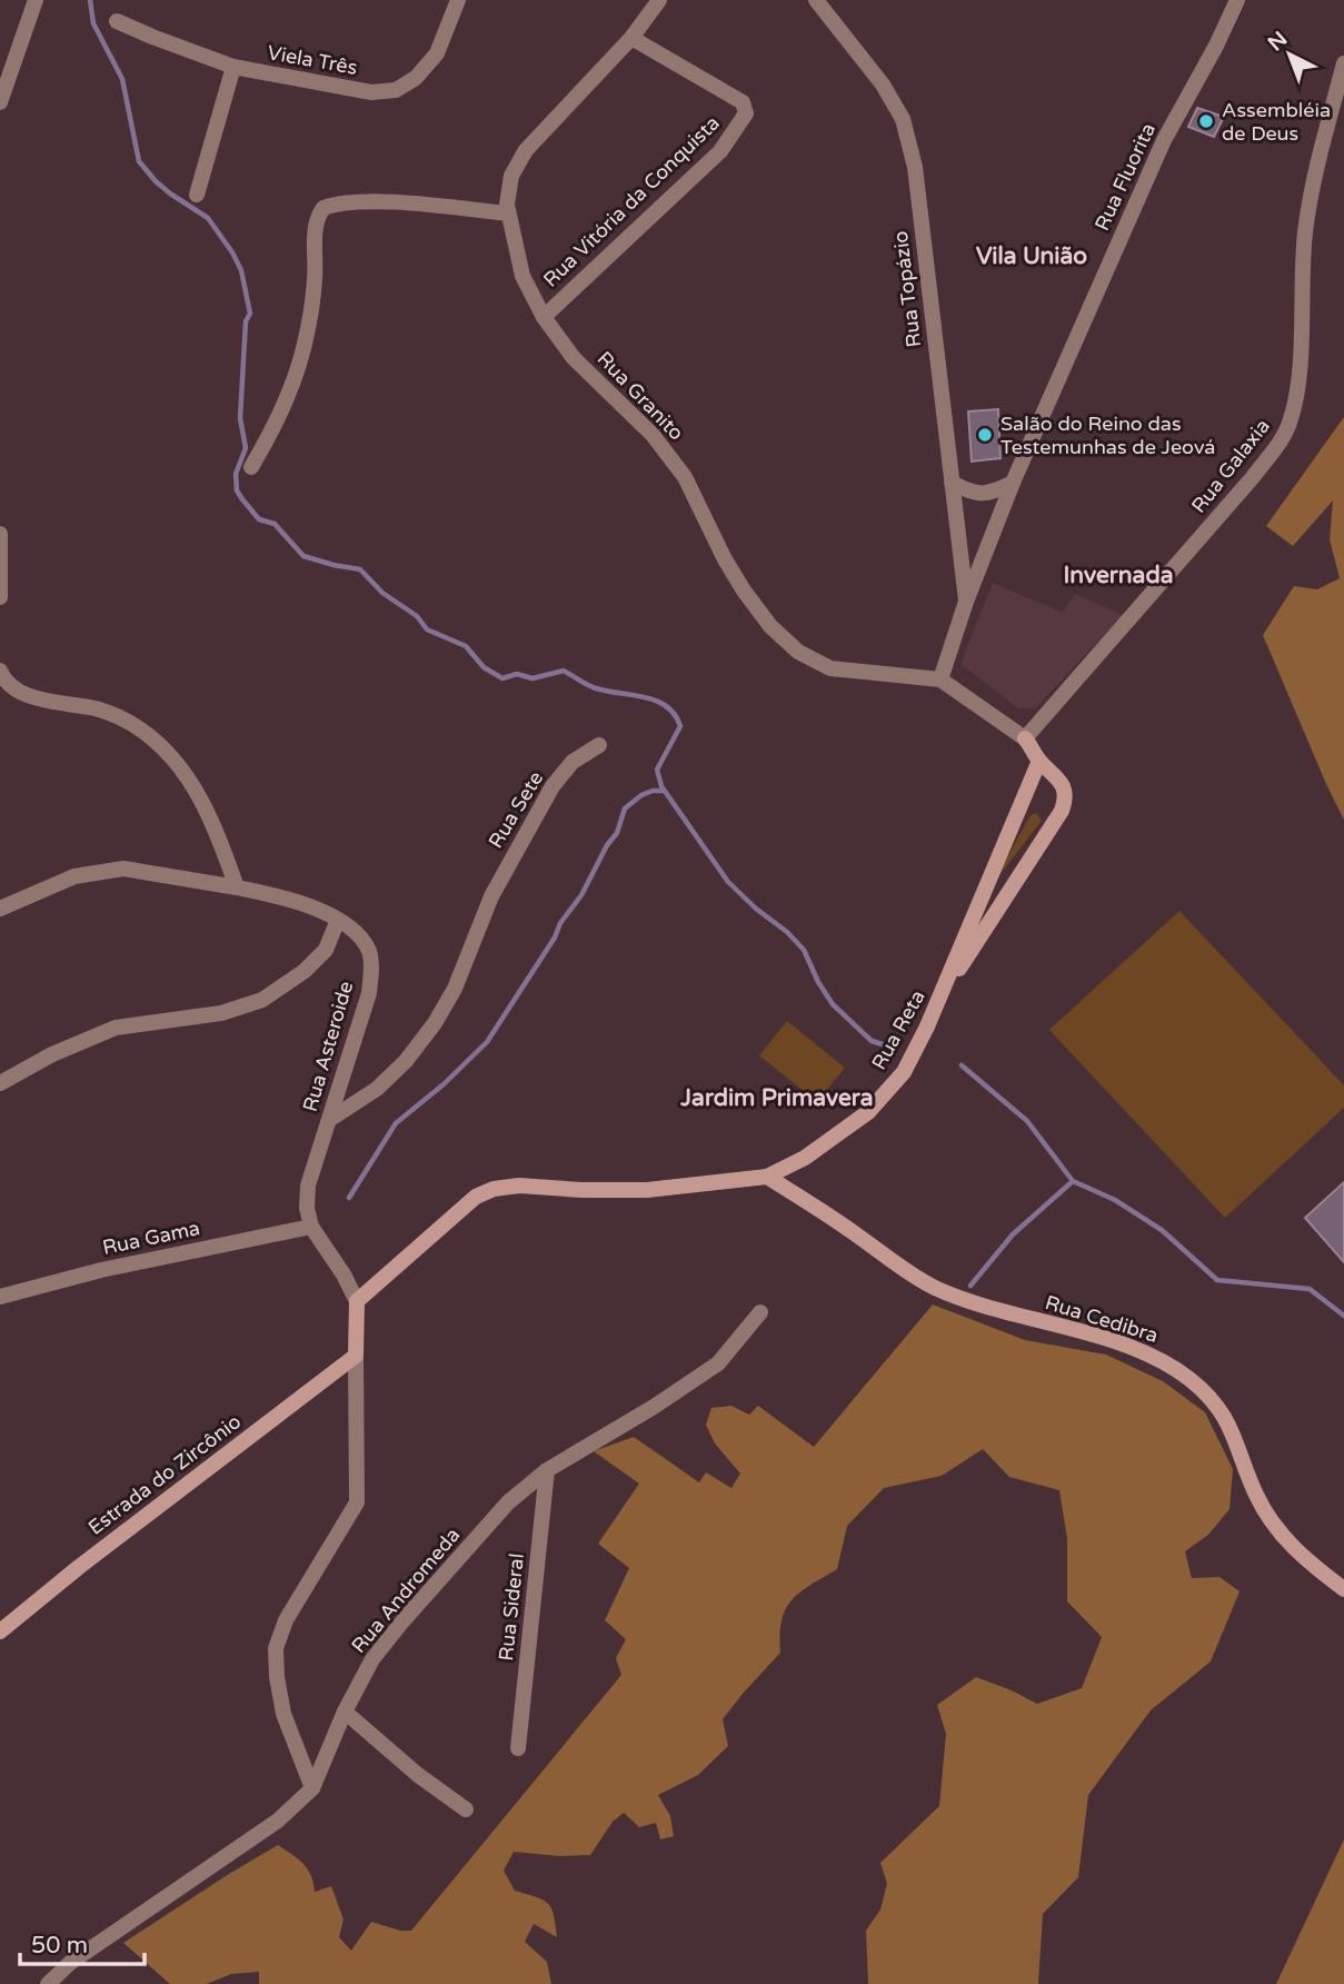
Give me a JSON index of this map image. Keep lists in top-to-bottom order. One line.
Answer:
{"streets":{"street":["Viela Três","Rua Fluorita","Rua Vitória da Conquista","Rua Topázio","Rua Granito","Rua Galaxia","Rua Sete","Rua Reta","Rua Asteroide","Rua Gama","Rua Cedibra","Estrada do Zircônio","Rua Andromeda","Rua Sideral"]},"crossings":[["Rua Fluorita","Rua Topázio"],["Rua Fluorita","Rua Granito"],["Rua Vitória da Conquista","Rua Granito"],["Rua Granito","Rua Galaxia"],["Rua Granito","Rua Reta"],["Rua Galaxia","Rua Reta"],["Rua Sete","Rua Asteroide"],["Rua Reta","Rua Cedibra"],["Rua Asteroide","Rua Gama"],["Rua Asteroide","Estrada do Zircônio"],["Rua Andromeda","Rua Sideral"]],"districts":["Vila União","Invernada","Jardim Primavera"],"places":["Assembléia de Deus","Salão do Reino das Testemunhas de Jeová"],"scale_bar":"50 m","north":"top left"}
